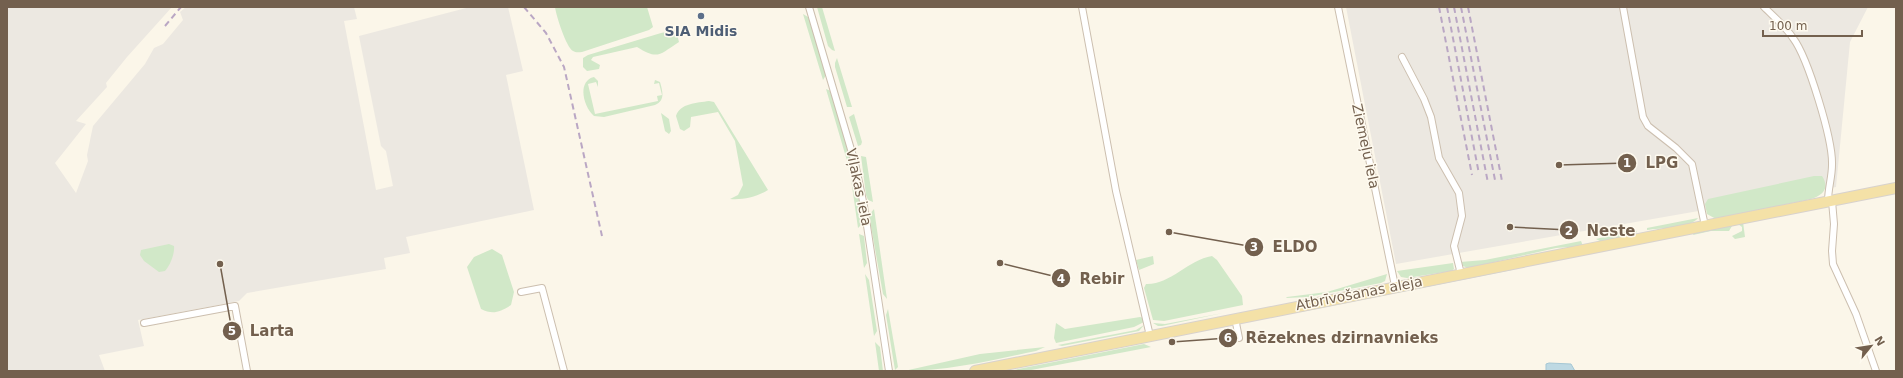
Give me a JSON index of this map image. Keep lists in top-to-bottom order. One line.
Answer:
{"streets":{"main road":["Atbrīvošanas aleja"],"street":["Ziemeļu iela","Viļakas iela"]},"crossings":[["Ziemeļu iela","Atbrīvošanas aleja"]],"places":["SIA Midis","LPG","Neste","ELDO","Rebir","Larta","Rēzeknes dzirnavnieks"],"scale_bar":"100 m","north":"top right"}
